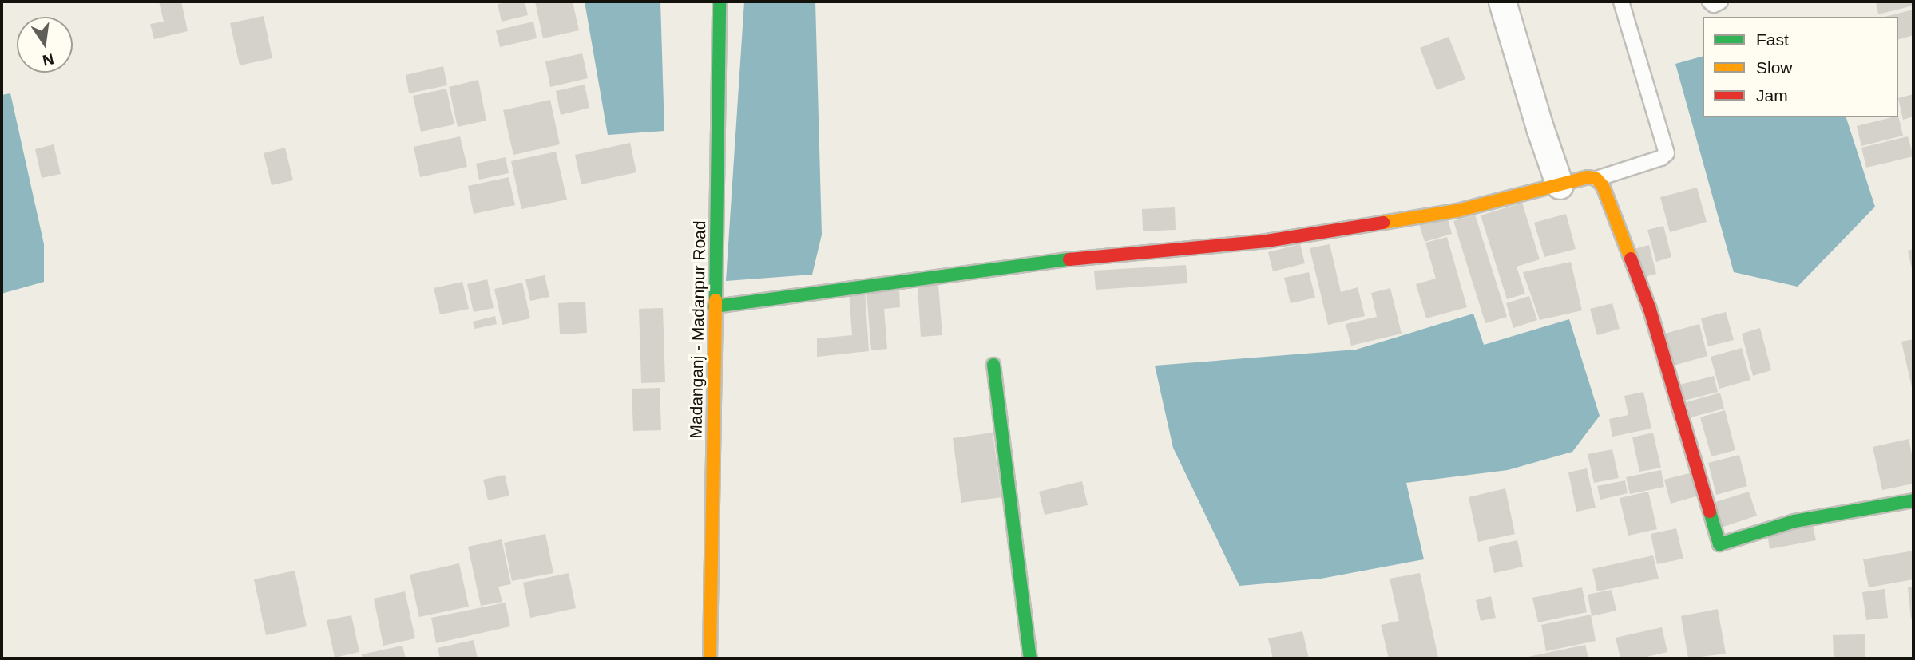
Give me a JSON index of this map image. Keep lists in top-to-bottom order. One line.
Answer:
{"streets":{"street":["Madanganj - Madanpur Road"]},"legend":["Fast","Slow","Jam"],"north":"bottom"}
